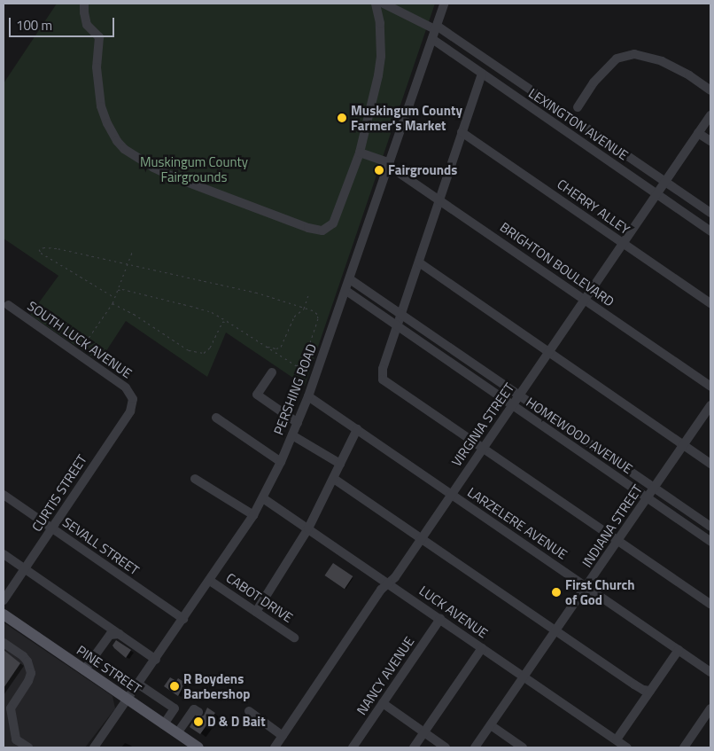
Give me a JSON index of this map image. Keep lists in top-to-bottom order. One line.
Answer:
{"streets":{"main road":["PINE STREET"],"street":["LEXINGTON AVENUE","CHERRY ALLEY","BRIGHTON BOULEVARD","SOUTH LUCK AVENUE","PERSHING ROAD","VIRGINIA STREET","HOMEWOOD AVENUE","CURTIS STREET","LARZELERE AVENUE","INDIANA STREET","SEVALL STREET","CABOT DRIVE","LUCK AVENUE","NANCY AVENUE"]},"crossings":[["LEXINGTON AVENUE","PERSHING ROAD"],["LEXINGTON AVENUE","VIRGINIA STREET"],["CHERRY ALLEY","VIRGINIA STREET"],["BRIGHTON BOULEVARD","PERSHING ROAD"],["BRIGHTON BOULEVARD","VIRGINIA STREET"],["SOUTH LUCK AVENUE","CURTIS STREET"],["PERSHING ROAD","HOMEWOOD AVENUE"],["PERSHING ROAD","LARZELERE AVENUE"],["PERSHING ROAD","SEVALL STREET"],["PERSHING ROAD","CABOT DRIVE"],["PERSHING ROAD","LUCK AVENUE"],["PERSHING ROAD","PINE STREET"],["VIRGINIA STREET","HOMEWOOD AVENUE"],["VIRGINIA STREET","LARZELERE AVENUE"],["VIRGINIA STREET","LUCK AVENUE"],["HOMEWOOD AVENUE","INDIANA STREET"],["CURTIS STREET","SEVALL STREET"],["LARZELERE AVENUE","INDIANA STREET"],["INDIANA STREET","LUCK AVENUE"],["LUCK AVENUE","NANCY AVENUE"]],"parks":["Muskingum County Fairgrounds"],"places":["Muskingum County Farmer's Market","Fairgrounds","First Church of God","R Boydens Barbershop","D & D Bait"],"scale_bar":"100 m"}
